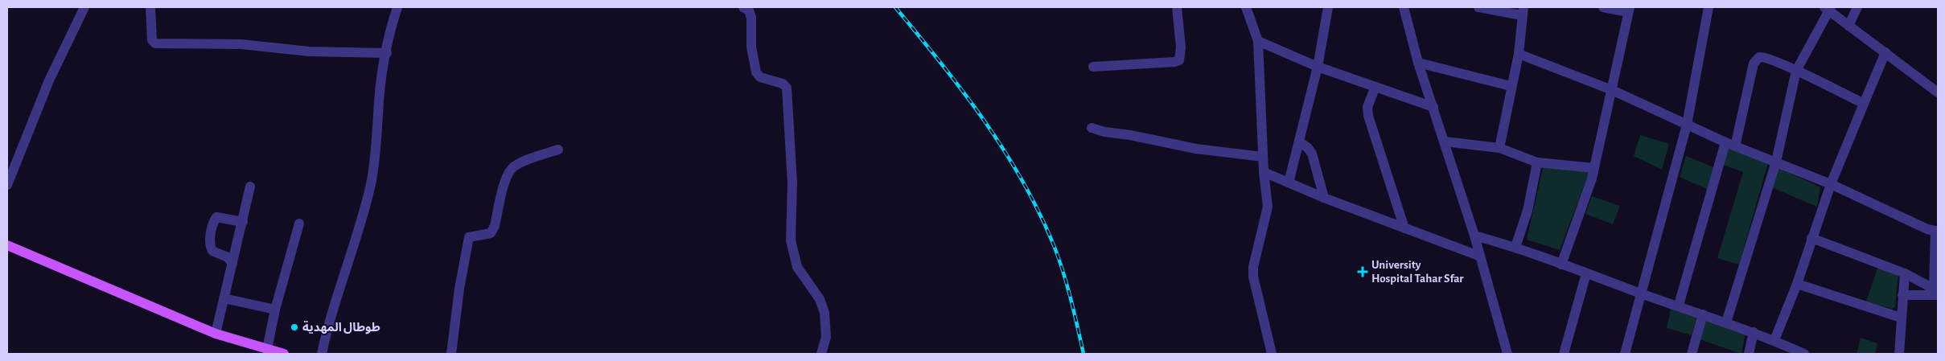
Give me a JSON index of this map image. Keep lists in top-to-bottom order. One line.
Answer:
{"places":{"health":["University Hospital Tahar Sfar"],"other":["طوطال المهدية"]}}
